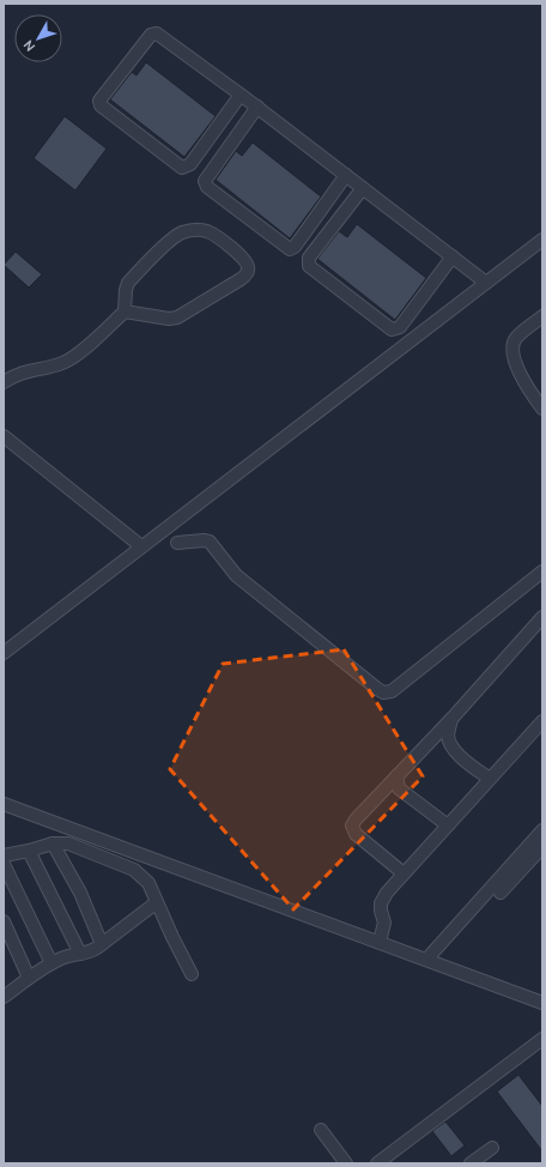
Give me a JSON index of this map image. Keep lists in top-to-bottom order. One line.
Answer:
{"north":"bottom left"}
